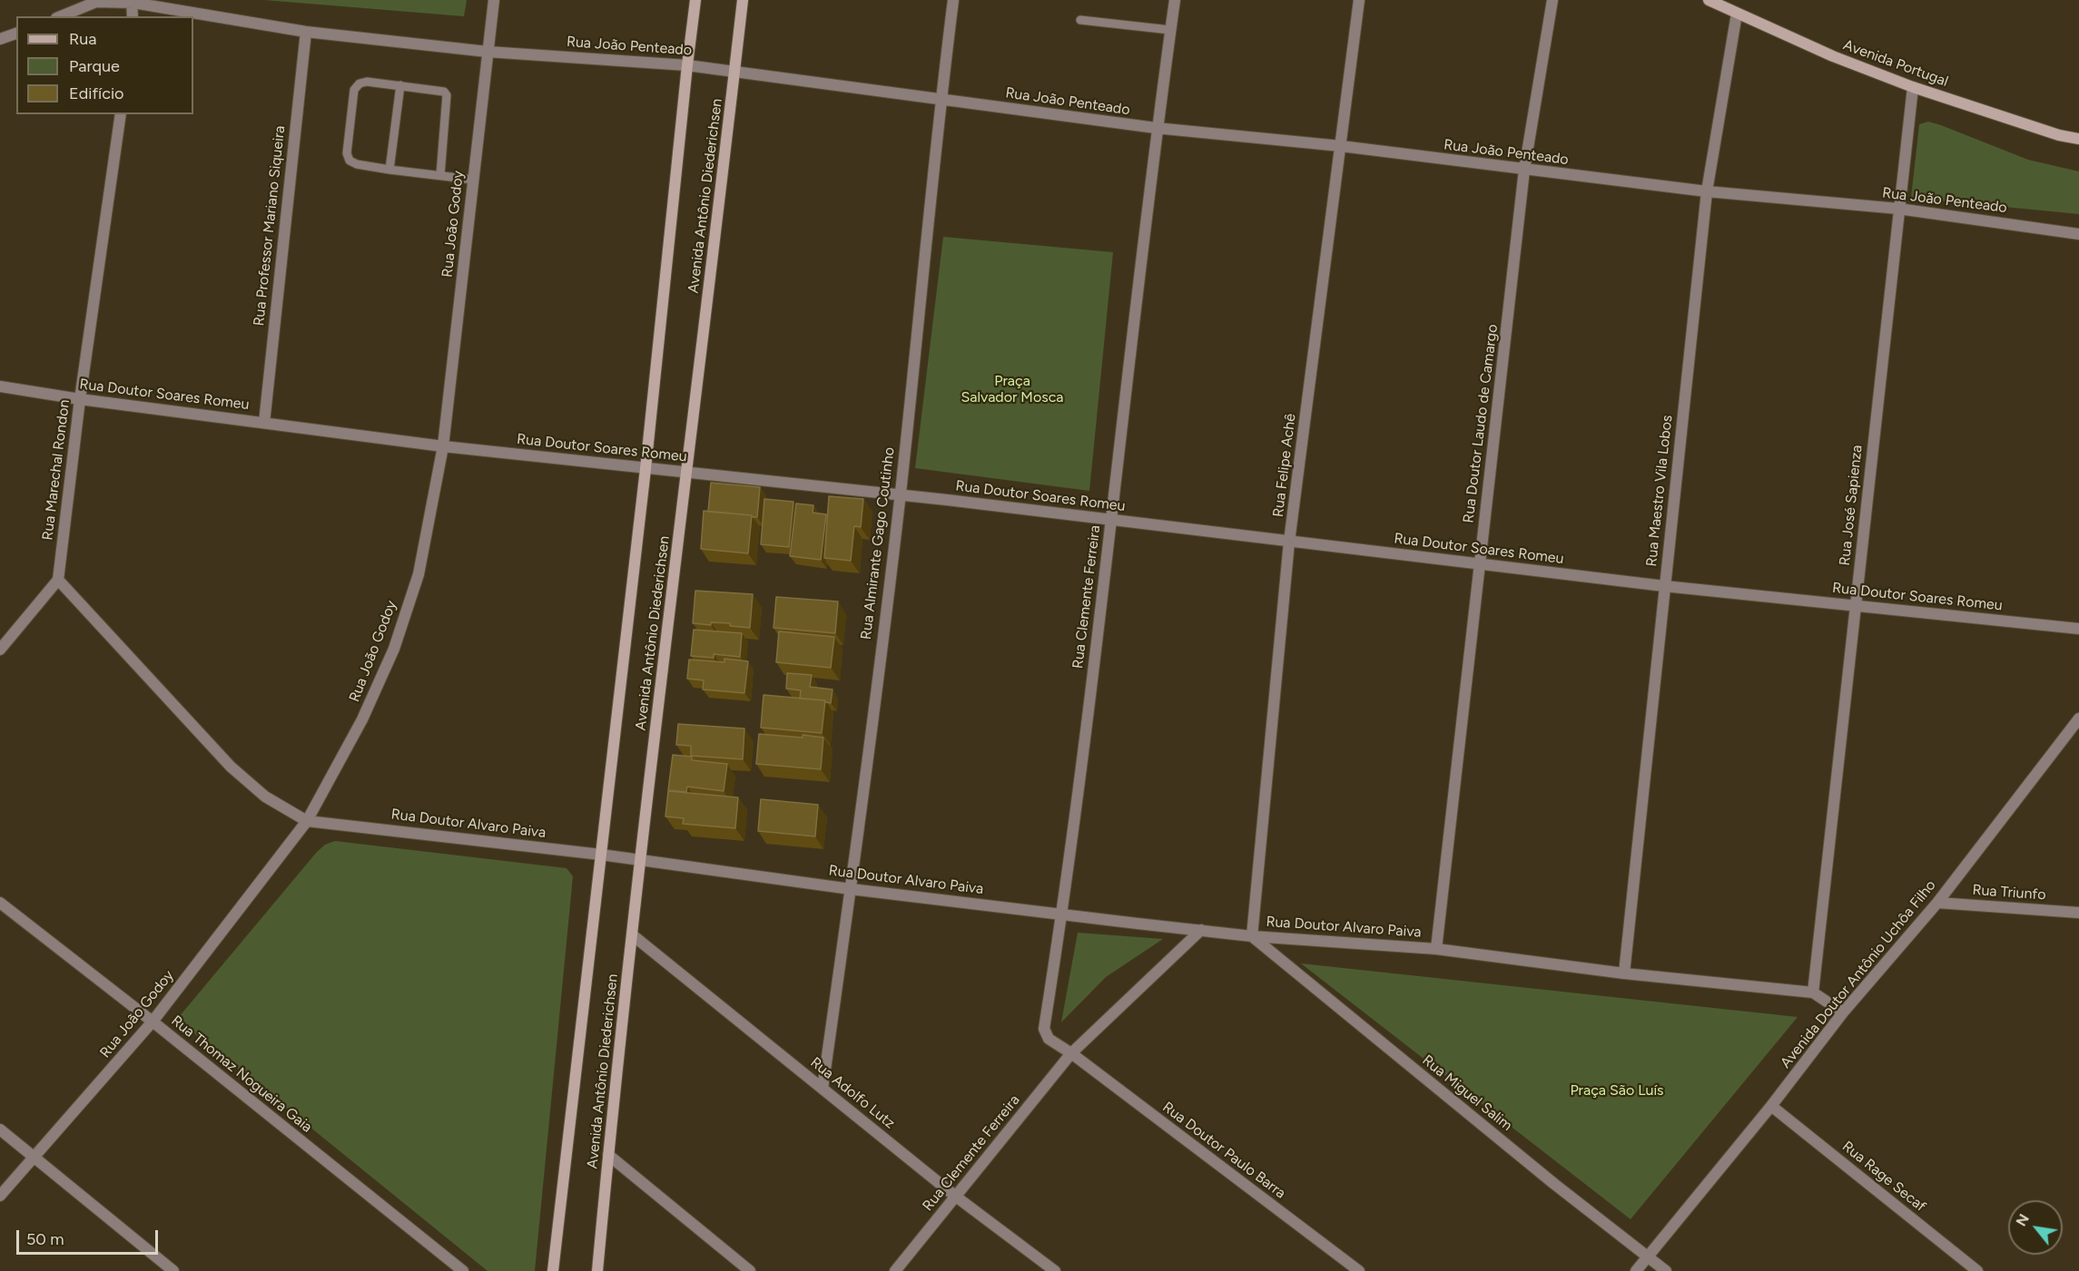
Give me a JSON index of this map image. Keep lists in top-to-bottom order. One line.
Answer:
{"streets":{"main road":["Avenida Portugal","Avenida Antônio Diederichsen"],"street":["Rua João Penteado","Rua João Godoy","Rua Professor Mariano Siqueira","Rua Doutor Soares Romeu","Rua Doutor Laudo de Camargo","Rua Felipe Achê","Rua Marechal Rondon","Rua Maestro Vila Lobos","Rua José Sapienza","Rua Almirante Gago Coutinho","Rua Clemente Ferreira","Rua Doutor Alvaro Paiva","Rua Triunfo","Avenida Doutor Antônio Uchôa Filho","Rua Thomaz Nogueira Gaia","Rua Adolfo Lutz","Rua Miguel Salim","Rua Doutor Paulo Barra","Rua Rage Secaf"]},"crossings":[["Rua João Penteado","Avenida Antônio Diederichsen"],["Rua João Penteado","Rua João Godoy"],["Rua João Penteado","Rua Professor Mariano Siqueira"],["Rua João Penteado","Rua Doutor Laudo de Camargo"],["Rua João Penteado","Rua Felipe Achê"],["Rua João Penteado","Rua Maestro Vila Lobos"],["Rua João Penteado","Rua José Sapienza"],["Rua João Penteado","Rua Almirante Gago Coutinho"],["Rua João Penteado","Rua Clemente Ferreira"],["Avenida Portugal","Rua Maestro Vila Lobos"],["Avenida Portugal","Rua José Sapienza"],["Avenida Antônio Diederichsen","Rua Doutor Soares Romeu"],["Avenida Antônio Diederichsen","Rua Doutor Alvaro Paiva"],["Avenida Antônio Diederichsen","Rua Adolfo Lutz"],["Rua João Godoy","Rua Doutor Soares Romeu"],["Rua João Godoy","Rua Doutor Alvaro Paiva"],["Rua João Godoy","Rua Thomaz Nogueira Gaia"],["Rua Professor Mariano Siqueira","Rua Doutor Soares Romeu"],["Rua Doutor Soares Romeu","Rua Doutor Laudo de Camargo"],["Rua Doutor Soares Romeu","Rua Felipe Achê"],["Rua Doutor Soares Romeu","Rua Marechal Rondon"],["Rua Doutor Soares Romeu","Rua Maestro Vila Lobos"],["Rua Doutor Soares Romeu","Rua José Sapienza"],["Rua Doutor Soares Romeu","Rua Almirante Gago Coutinho"],["Rua Doutor Soares Romeu","Rua Clemente Ferreira"],["Rua Doutor Laudo de Camargo","Rua Doutor Alvaro Paiva"],["Rua Felipe Achê","Rua Doutor Alvaro Paiva"],["Rua Felipe Achê","Rua Miguel Salim"],["Rua Marechal Rondon","Rua Doutor Alvaro Paiva"],["Rua Maestro Vila Lobos","Rua Doutor Alvaro Paiva"],["Rua José Sapienza","Rua Doutor Alvaro Paiva"],["Rua Almirante Gago Coutinho","Rua Doutor Alvaro Paiva"],["Rua Almirante Gago Coutinho","Rua Adolfo Lutz"],["Rua Clemente Ferreira","Rua Doutor Alvaro Paiva"],["Rua Clemente Ferreira","Rua Adolfo Lutz"],["Rua Clemente Ferreira","Rua Doutor Paulo Barra"],["Rua Doutor Alvaro Paiva","Avenida Doutor Antônio Uchôa Filho"],["Rua Doutor Alvaro Paiva","Rua Miguel Salim"],["Rua Triunfo","Avenida Doutor Antônio Uchôa Filho"],["Avenida Doutor Antônio Uchôa Filho","Rua Miguel Salim"],["Avenida Doutor Antônio Uchôa Filho","Rua Rage Secaf"]],"parks":["Praça Salvador Mosca","Praça São Luís"],"legend":["Rua","Parque","Edifício"],"scale_bar":"50 m","north":"top left"}
